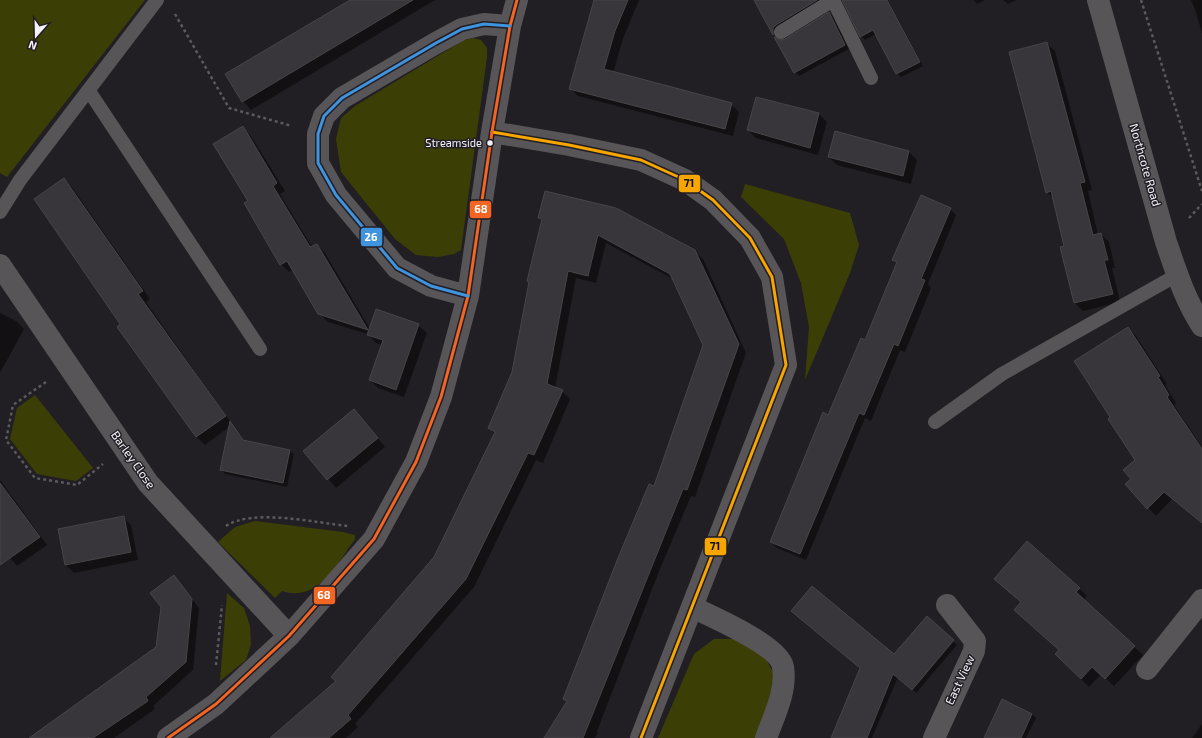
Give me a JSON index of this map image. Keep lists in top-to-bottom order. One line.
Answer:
{"streets":{"street":["Northcote Road","Barley Close","East View"]},"places":["Streamside"],"lines":["transit line 68","transit line 26","transit line 71"],"north":"bottom"}
